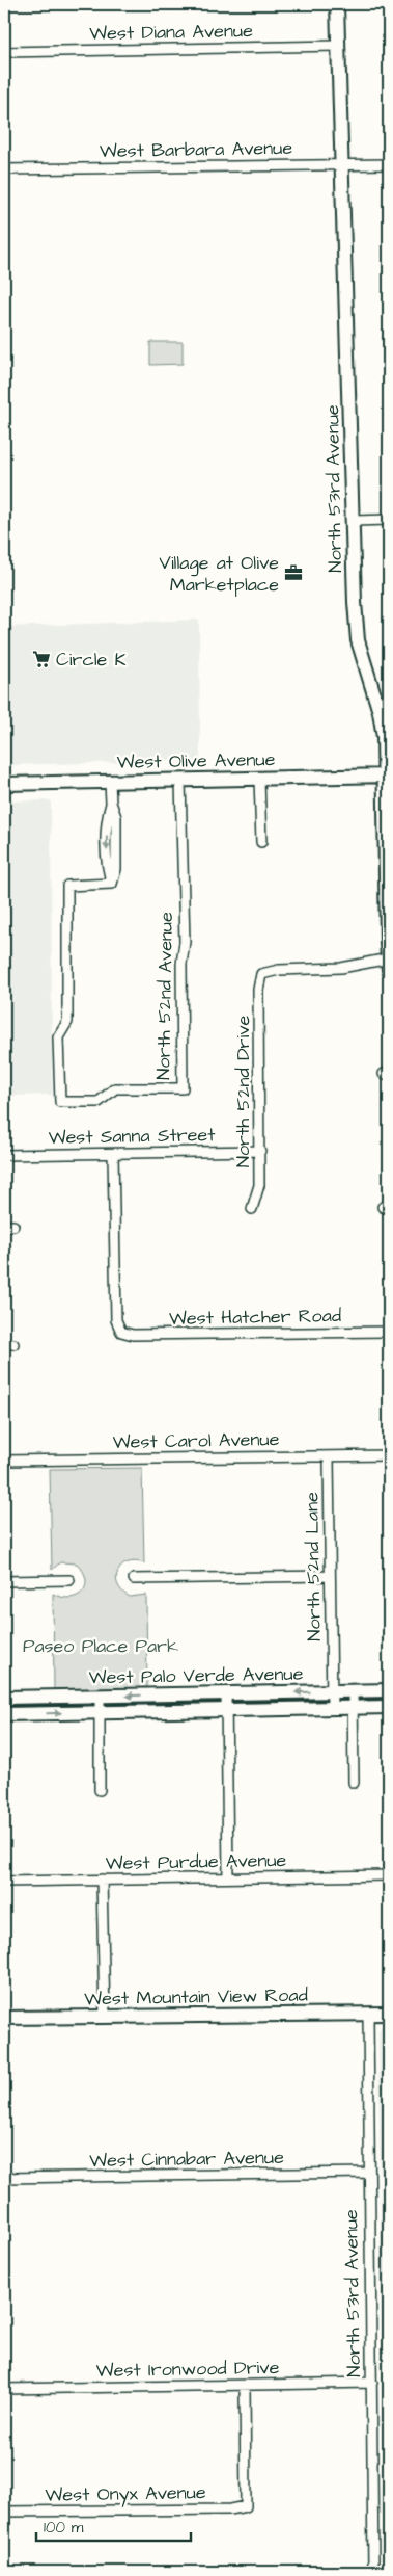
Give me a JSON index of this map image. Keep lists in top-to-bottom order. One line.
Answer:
{"streets":{"street":["West Diana Avenue","West Barbara Avenue","North 53rd Avenue","West Olive Avenue","North 52nd Avenue","North 52nd Drive","West Sanna Street","West Hatcher Road","West Carol Avenue","North 52nd Lane","West Palo Verde Avenue","West Purdue Avenue","West Mountain View Road","West Cinnabar Avenue","West Ironwood Drive","West Onyx Avenue"]},"crossings":[["West Diana Avenue","North 53rd Avenue"],["West Barbara Avenue","North 53rd Avenue"],["North 53rd Avenue","West Olive Avenue"],["North 53rd Avenue","North 52nd Drive"],["North 53rd Avenue","West Mountain View Road"],["North 53rd Avenue","West Cinnabar Avenue"],["North 53rd Avenue","West Ironwood Drive"],["West Olive Avenue","North 52nd Avenue"],["North 52nd Drive","West Sanna Street"],["West Sanna Street","West Hatcher Road"],["West Carol Avenue","North 52nd Lane"],["North 52nd Lane","West Palo Verde Avenue"],["West Ironwood Drive","West Onyx Avenue"]],"parks":["Paseo Place Park"],"places":{"office":["Village at Olive Marketplace"],"supermarket":["Circle K"]},"scale_bar":"100 m"}
